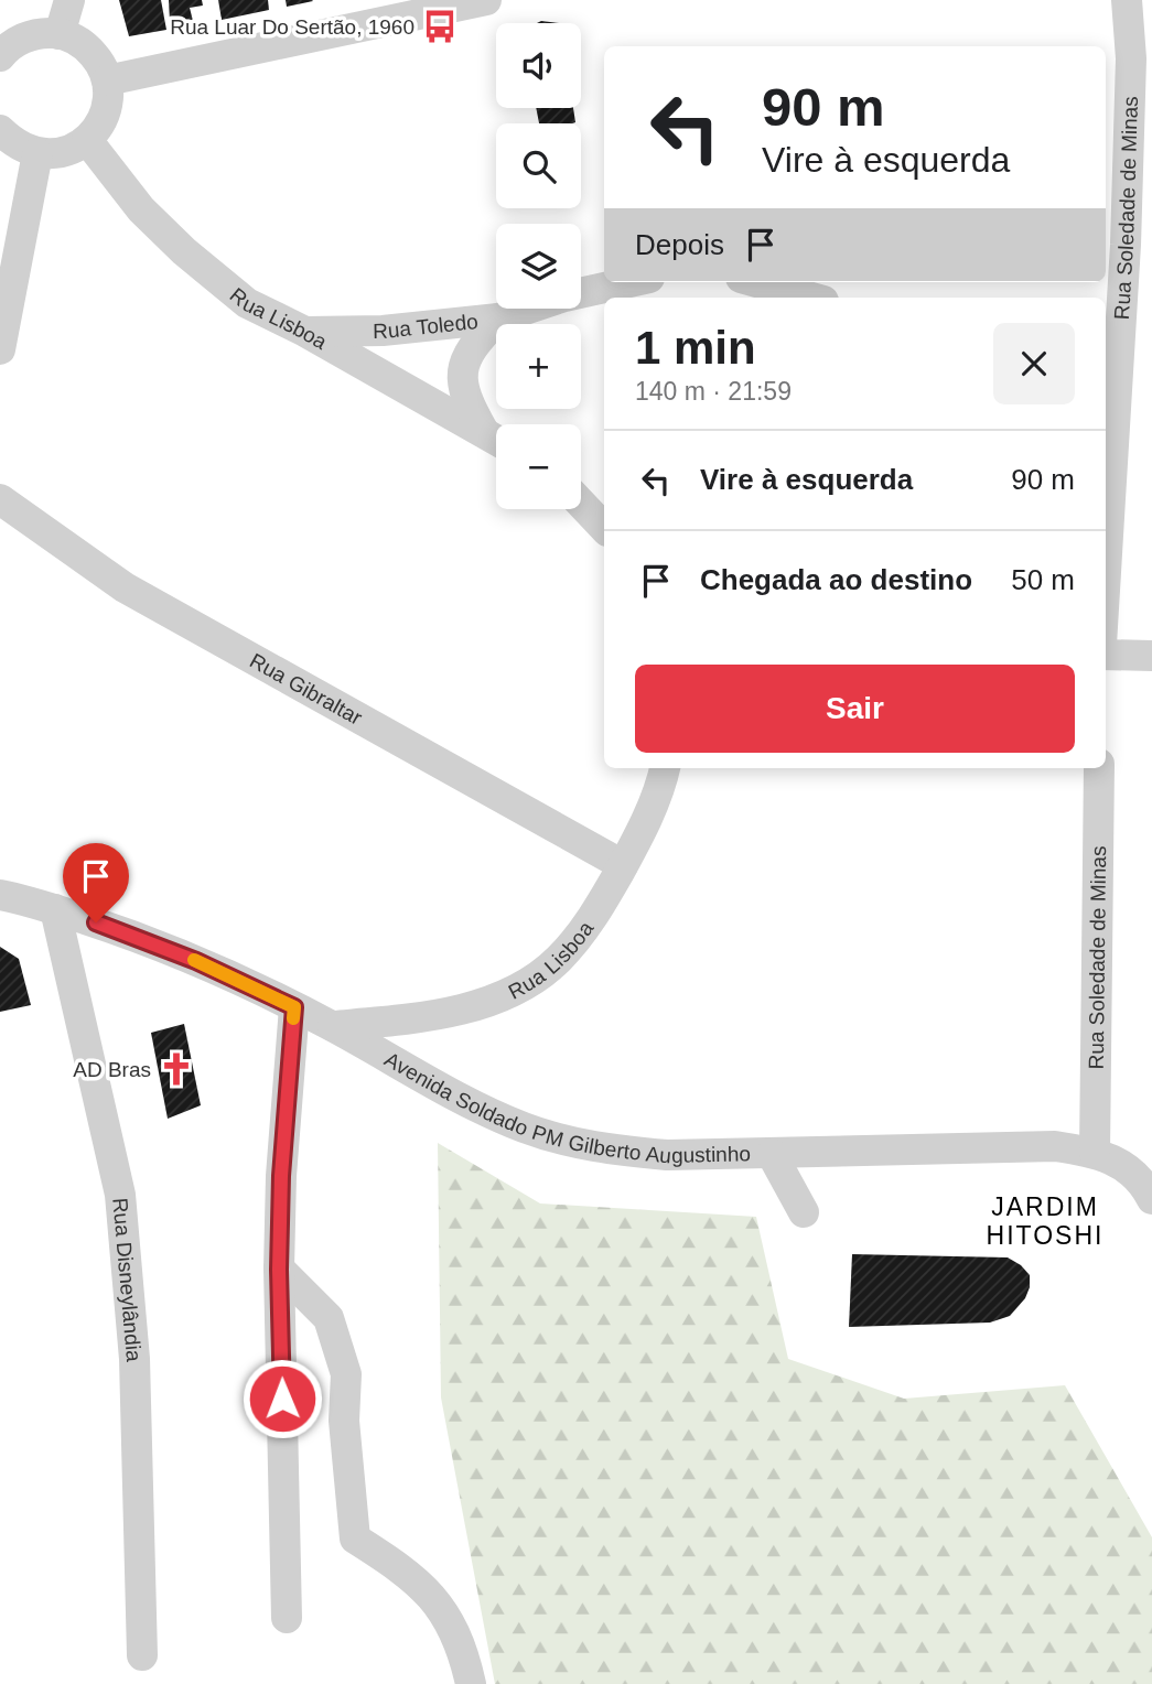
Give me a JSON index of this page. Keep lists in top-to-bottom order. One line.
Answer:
{"streets":{"street":["Rua Soledade de Minas","Rua Lisboa","Rua Toledo","Rua Gibraltar","Avenida Soldado PM Gilberto Augustinho","Rua Disneylândia"]},"crossings":[["Rua Soledade de Minas","Avenida Soldado PM Gilberto Augustinho"],["Rua Lisboa","Rua Toledo"],["Rua Lisboa","Rua Gibraltar"],["Rua Lisboa","Avenida Soldado PM Gilberto Augustinho"],["Avenida Soldado PM Gilberto Augustinho","Rua Disneylândia"]],"districts":["JARDIM HITOSHI"],"places":{"bus stop":["Rua Luar Do Sertão, 1960"],"church":["AD Bras"]},"page":{"map_buttons":["+","−"],"turn":["90 m","Vire à esquerda"],"then":"Depois","heading":["1 min","140 m · 21:59"],"list":[{"name":"Vire à esquerda","value":"90 m"},{"name":"Chegada ao destino","value":"50 m"}],"buttons":"Sair"}}
